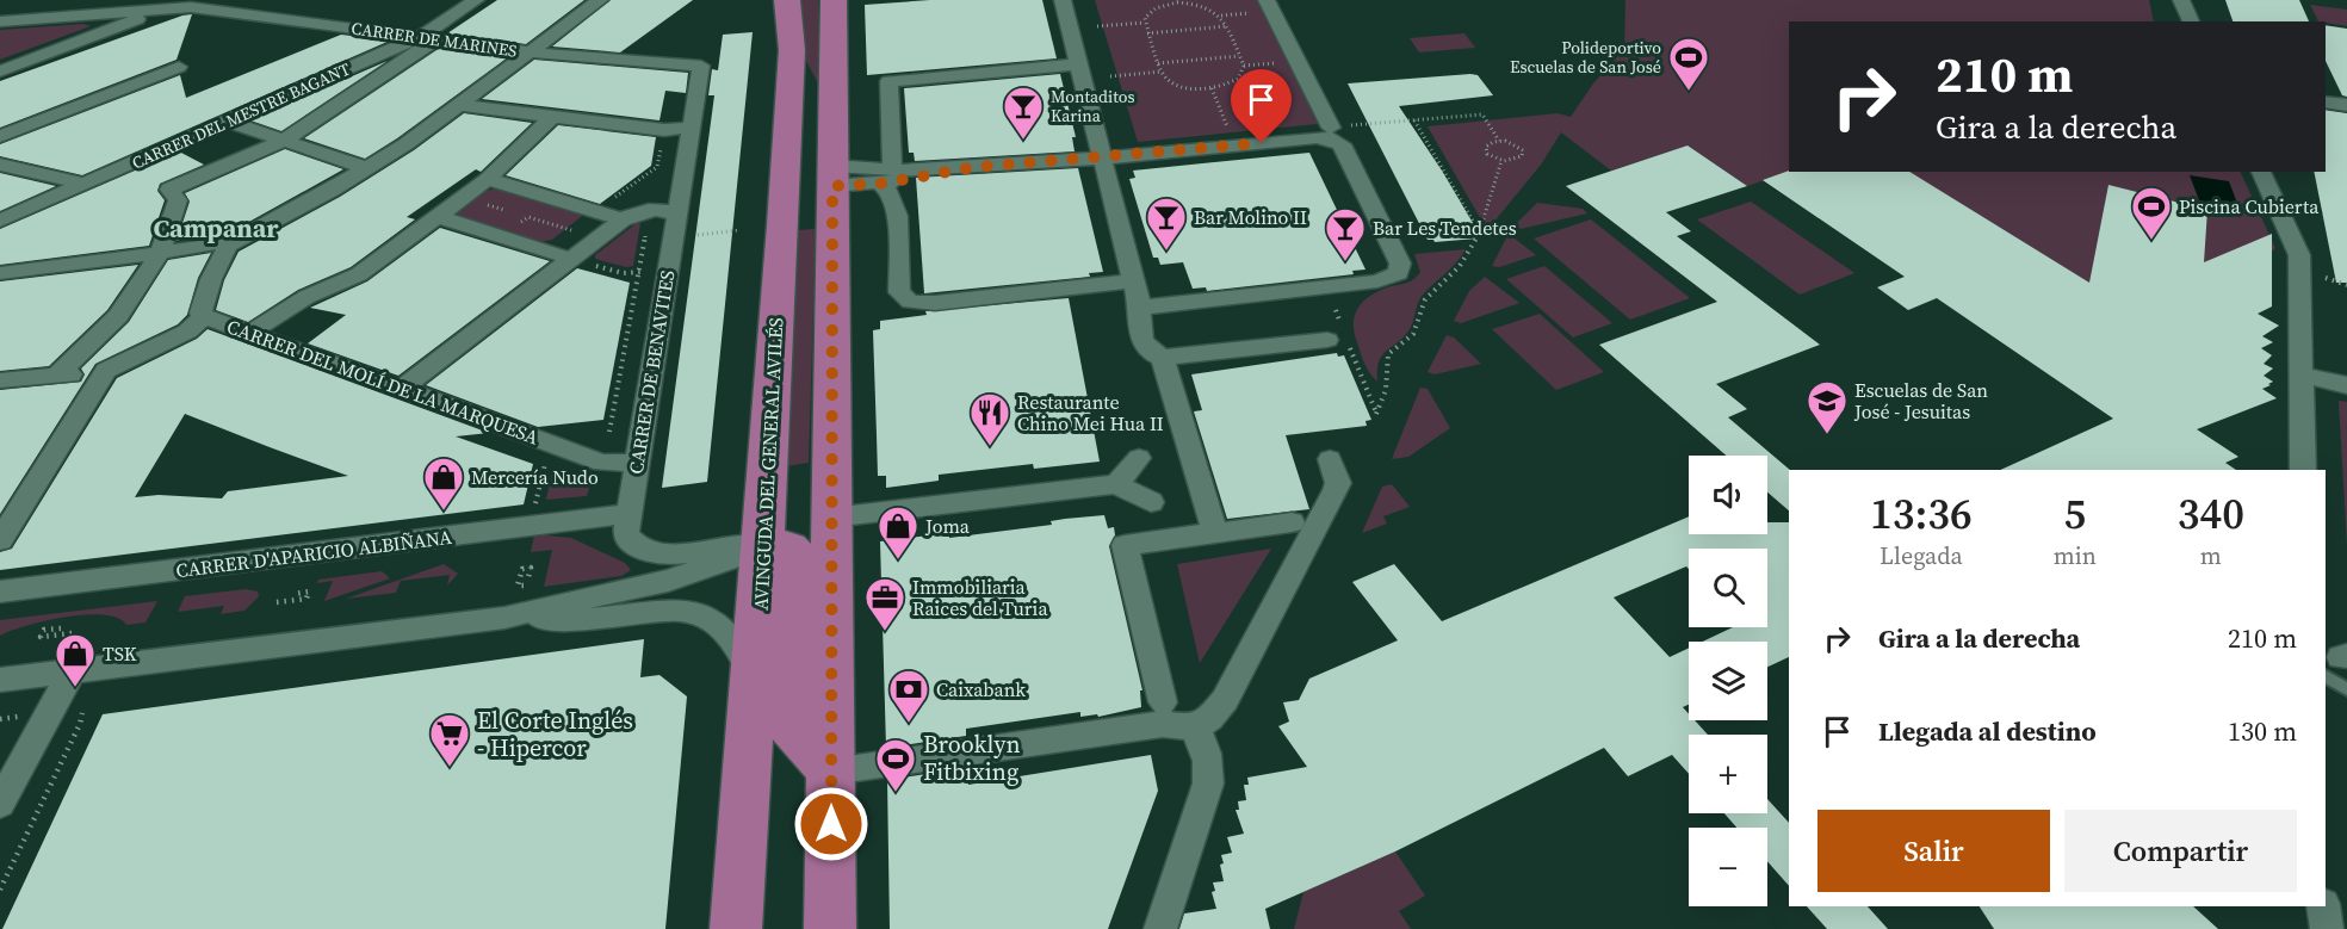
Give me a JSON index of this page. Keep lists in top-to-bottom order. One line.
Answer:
{"streets":{"main road":["AVINGUDA DEL GENERAL AVILÉS"],"street":["CARRER DE MARINES","CARRER DEL MESTRE BAGANT","CARRER DE BENAVITES","CARRER DEL MOLÍ DE LA MARQUESA","CARRER D'APARICIO ALBIÑANA"]},"crossings":[["CARRER DE MARINES","CARRER DEL MESTRE BAGANT"],["CARRER DE MARINES","CARRER DE BENAVITES"],["CARRER DE BENAVITES","CARRER DEL MOLÍ DE LA MARQUESA"],["CARRER DE BENAVITES","AVINGUDA DEL GENERAL AVILÉS"],["CARRER DE BENAVITES","CARRER D'APARICIO ALBIÑANA"]],"districts":["Campanar"],"places":{"sports":["Polideportivo Escuelas de San José","Piscina Cubierta","Brooklyn Fitbixing"],"bar":["Montaditos Karina","Bar Molino II","Bar Les Tendetes"],"school or university":["Escuelas de San José - Jesuitas"],"restaurant":["Restaurante Chino Mei Hua II"],"shop":["Mercería Nudo","Joma","TSK"],"office":["Immobiliaria Raices del Turia"],"bank":["Caixabank"],"supermarket":["El Corte Inglés - Hipercor"]},"page":{"turn":["210 m","Gira a la derecha"],"map_buttons":["+","−"],"eta":["13:36","Llegada","5","min","340","m"],"list":[{"name":"Gira a la derecha","value":"210 m"},{"name":"Llegada al destino","value":"130 m"}],"buttons":["Salir","Compartir"]}}
